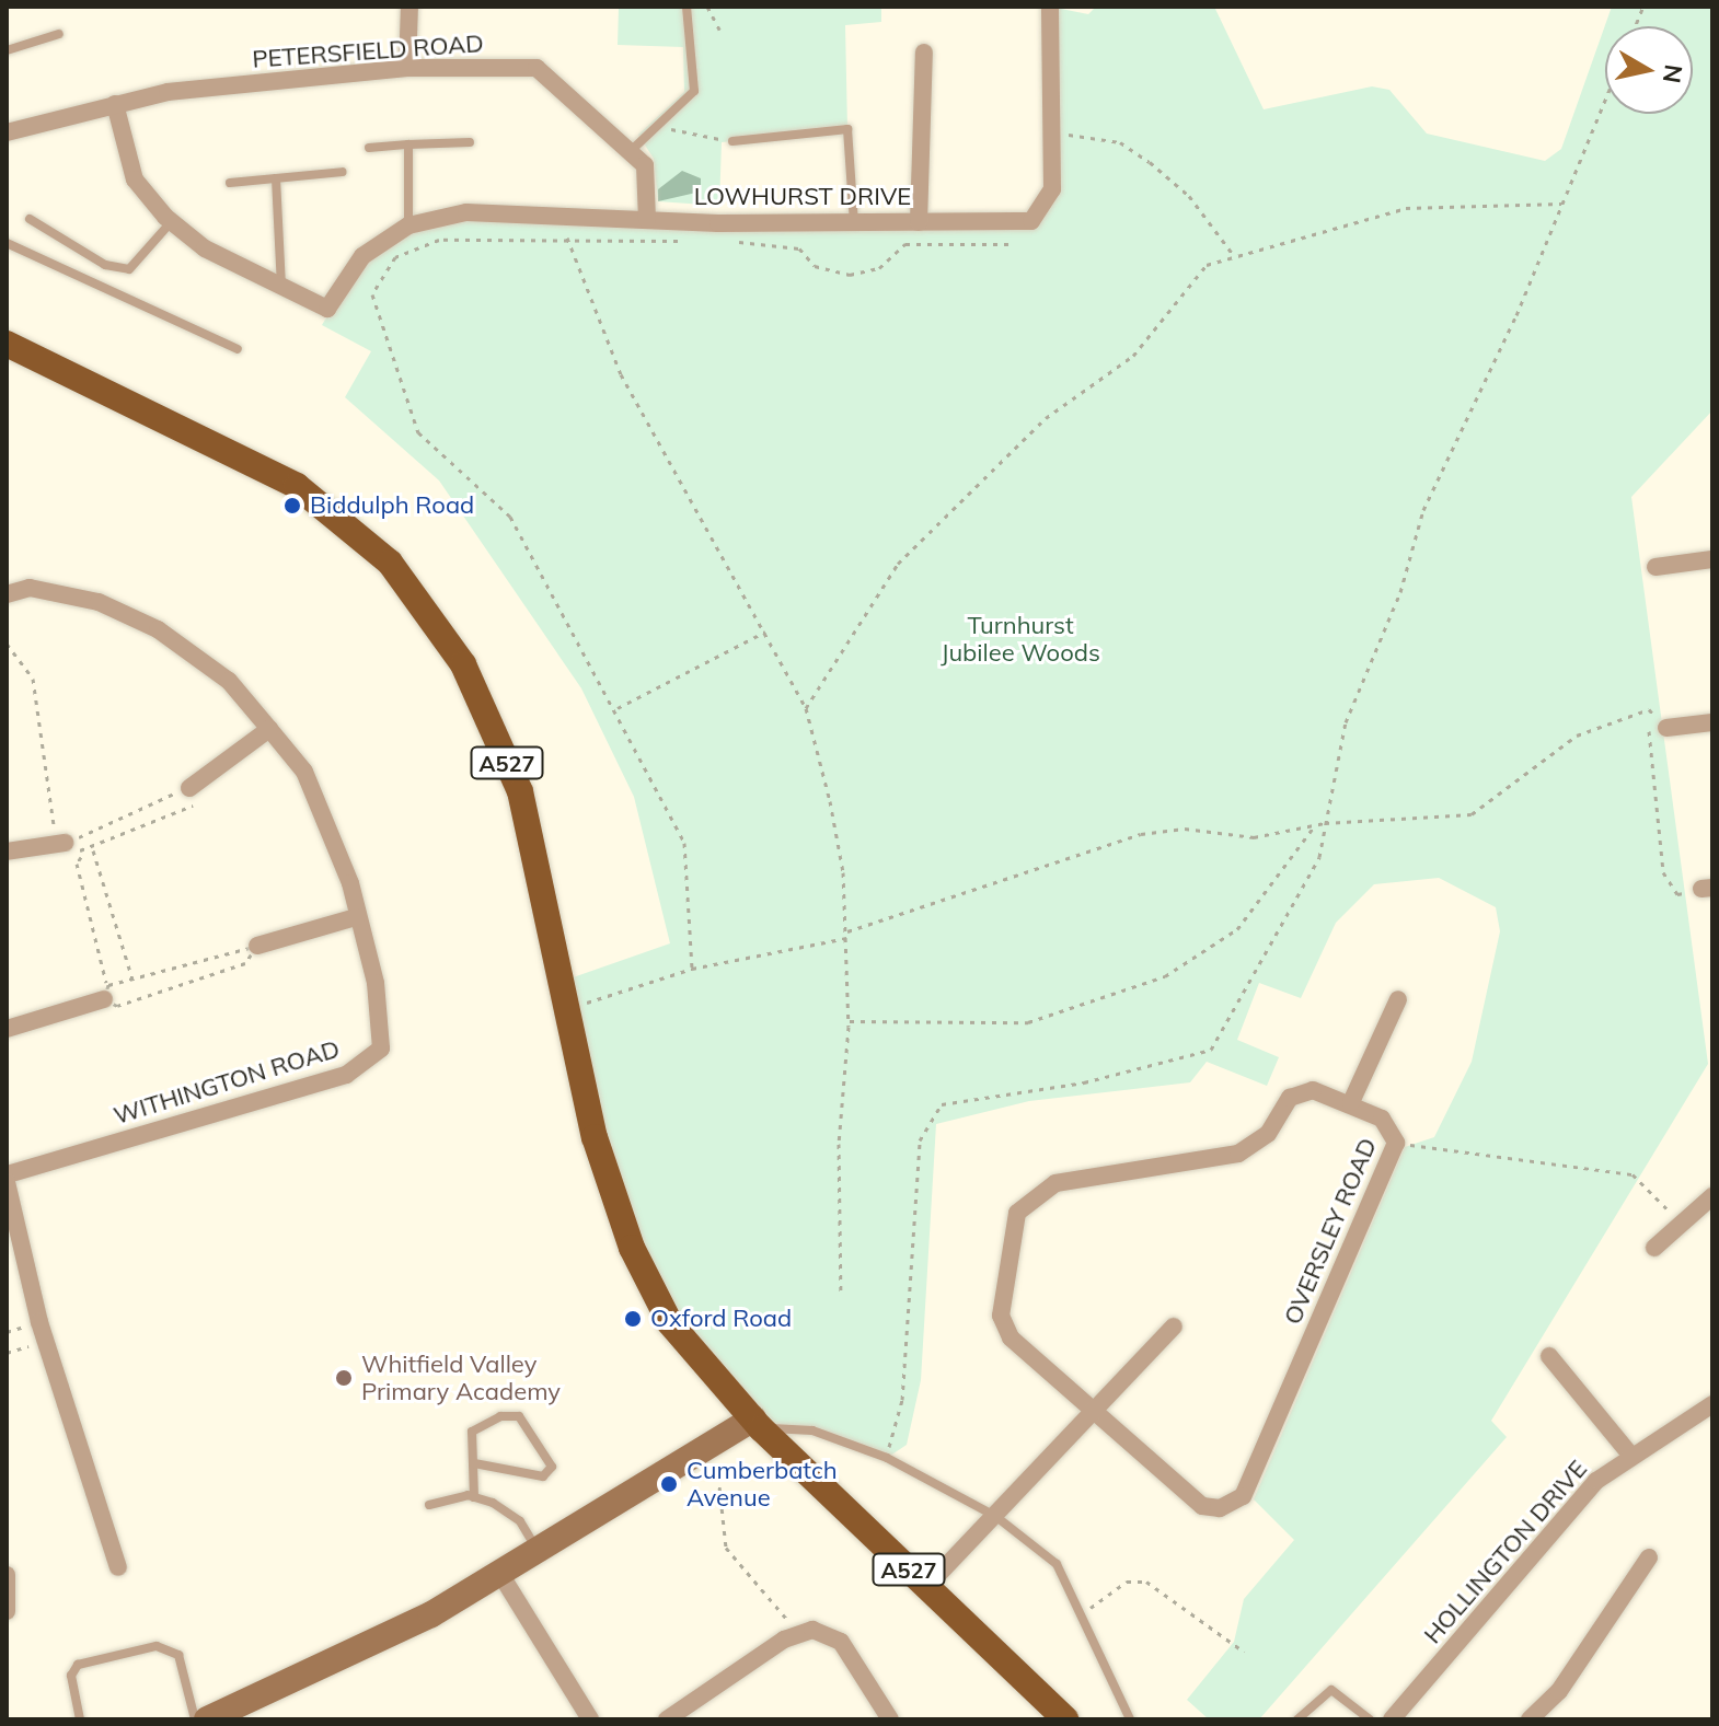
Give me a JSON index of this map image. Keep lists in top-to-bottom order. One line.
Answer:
{"streets":{"main road":["A527"],"street":["PETERSFIELD ROAD","LOWHURST DRIVE","WITHINGTON ROAD","OVERSLEY ROAD","HOLLINGTON DRIVE"]},"crossings":[["PETERSFIELD ROAD","LOWHURST DRIVE"]],"parks":["Turnhurst Jubilee Woods"],"places":["Biddulph Road","Oxford Road","Whitfield Valley Primary Academy","Cumberbatch Avenue"],"north":"right"}
